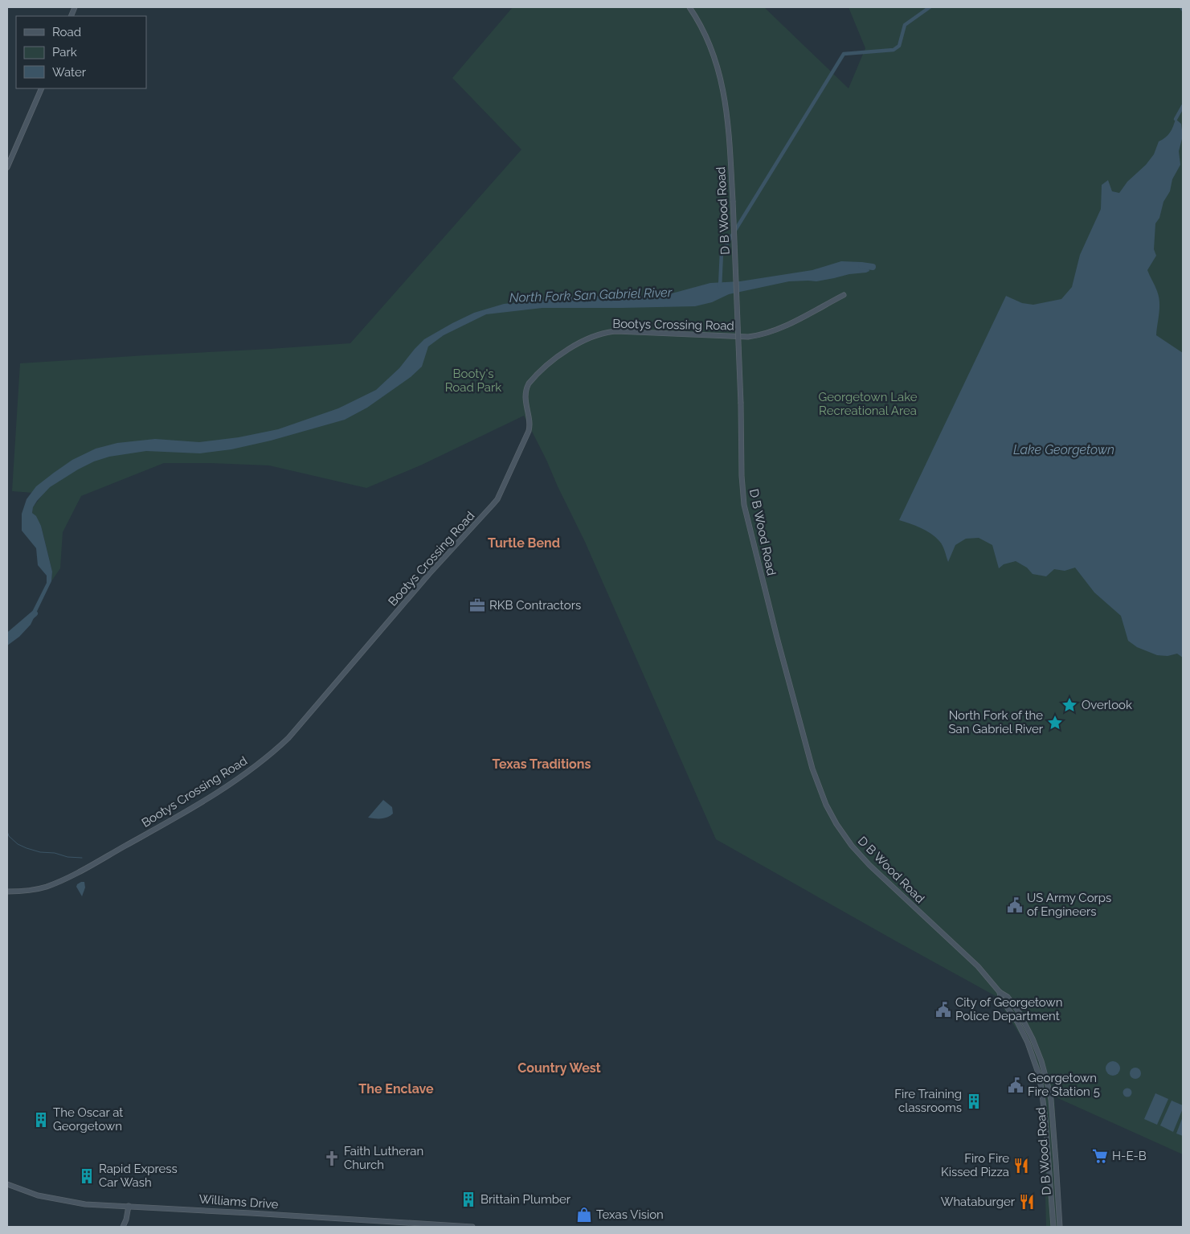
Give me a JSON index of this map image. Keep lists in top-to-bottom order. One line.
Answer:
{"streets":{"main road":["D B Wood Road","Bootys Crossing Road","Williams Drive"]},"districts":["Turtle Bend","Texas Traditions","Country West","The Enclave"],"water":["North Fork San Gabriel River","Lake Georgetown"],"parks":["Booty's Road Park","Georgetown Lake Recreational Area"],"places":{"office":["RKB Contractors"],"place":["Overlook","North Fork of the San Gabriel River"],"public building":["US Army Corps of Engineers","City of Georgetown Police Department","Georgetown Fire Station 5"],"building":["Fire Training classrooms","The Oscar at Georgetown","Rapid Express Car Wash","Brittain Plumber"],"supermarket":["H-E-B"],"church":["Faith Lutheran Church"],"restaurant":["Firo Fire Kissed Pizza","Whataburger"],"shop":["Texas Vision"]},"legend":["Road","Park","Water"]}
